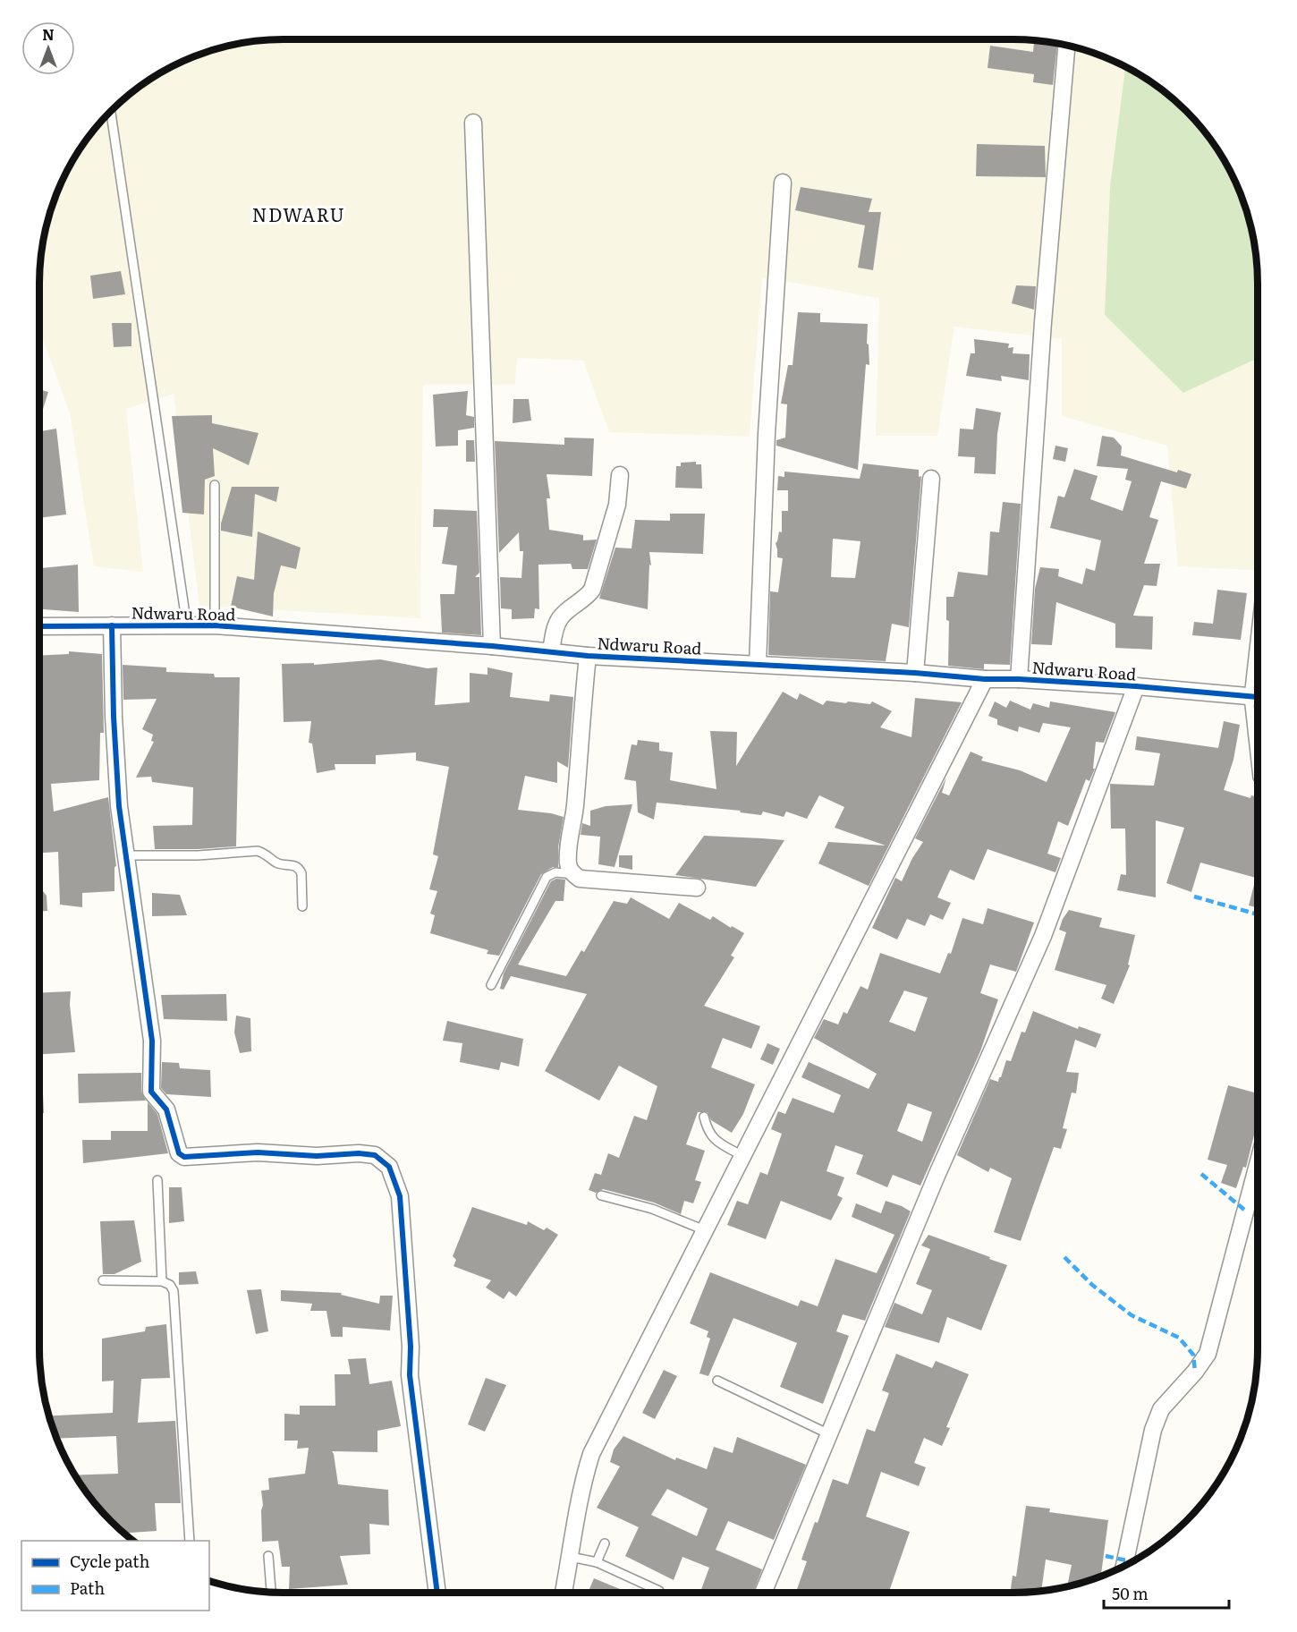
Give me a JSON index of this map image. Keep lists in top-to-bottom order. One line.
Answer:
{"streets":{"street":["Ndwaru Road"]},"districts":["NDWARU"],"legend":["Cycle path","Path"],"scale_bar":"50 m","north":"top"}
